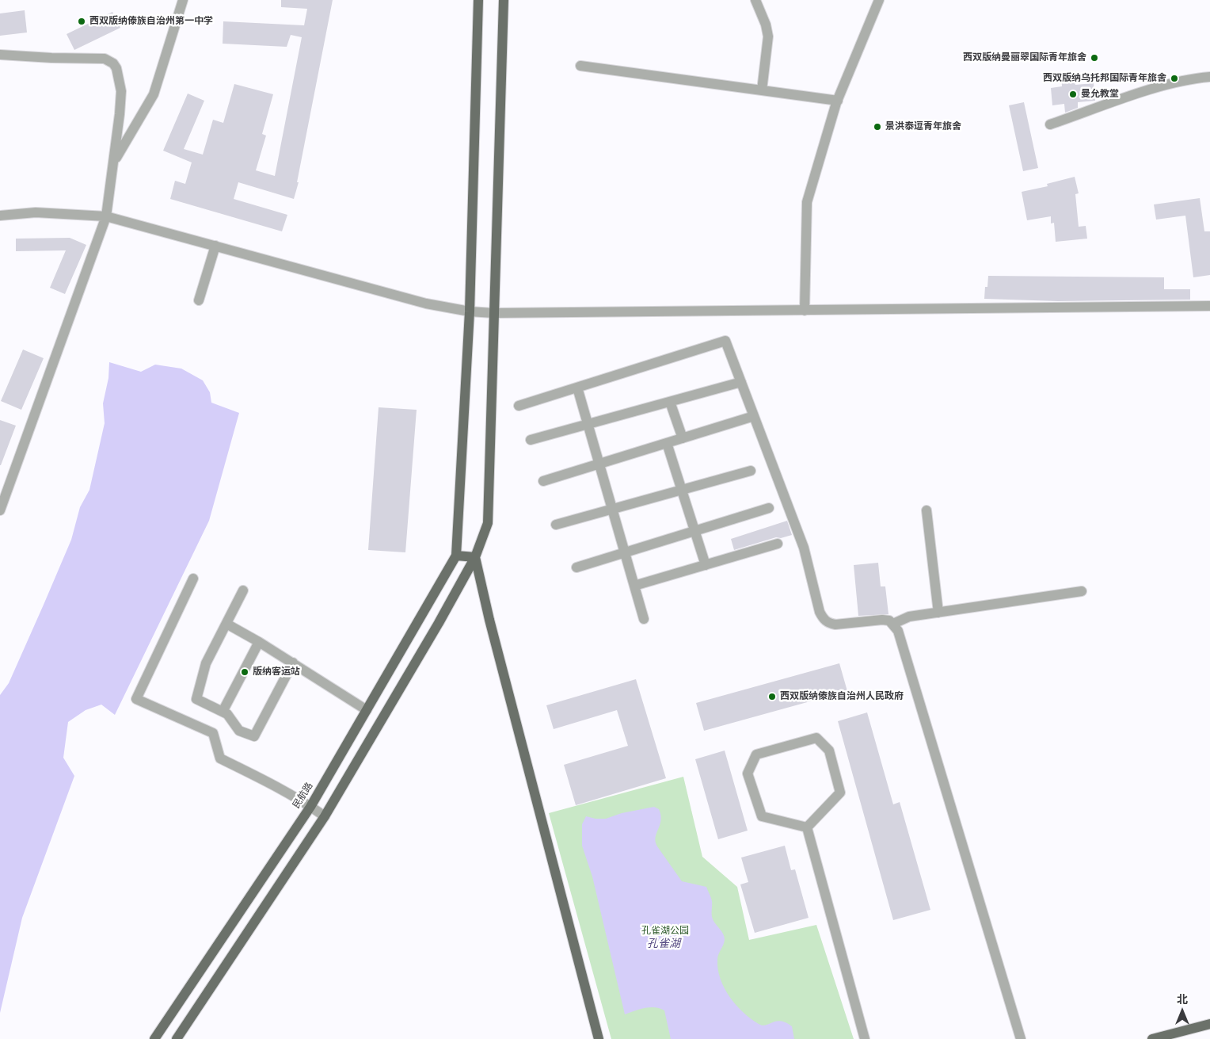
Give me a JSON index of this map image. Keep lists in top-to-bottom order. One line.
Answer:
{"streets":{"main road":["民航路"]},"water":["孔雀湖"],"parks":["孔雀湖公园"],"places":["西双版纳傣族自治州第一中学","西双版纳曼丽翠国际青年旅舍","西双版纳乌托邦国际青年旅舍","曼允教堂","景洪泰逗青年旅舍","版纳客运站","西双版纳傣族自治州人民政府"],"north":"top"}
